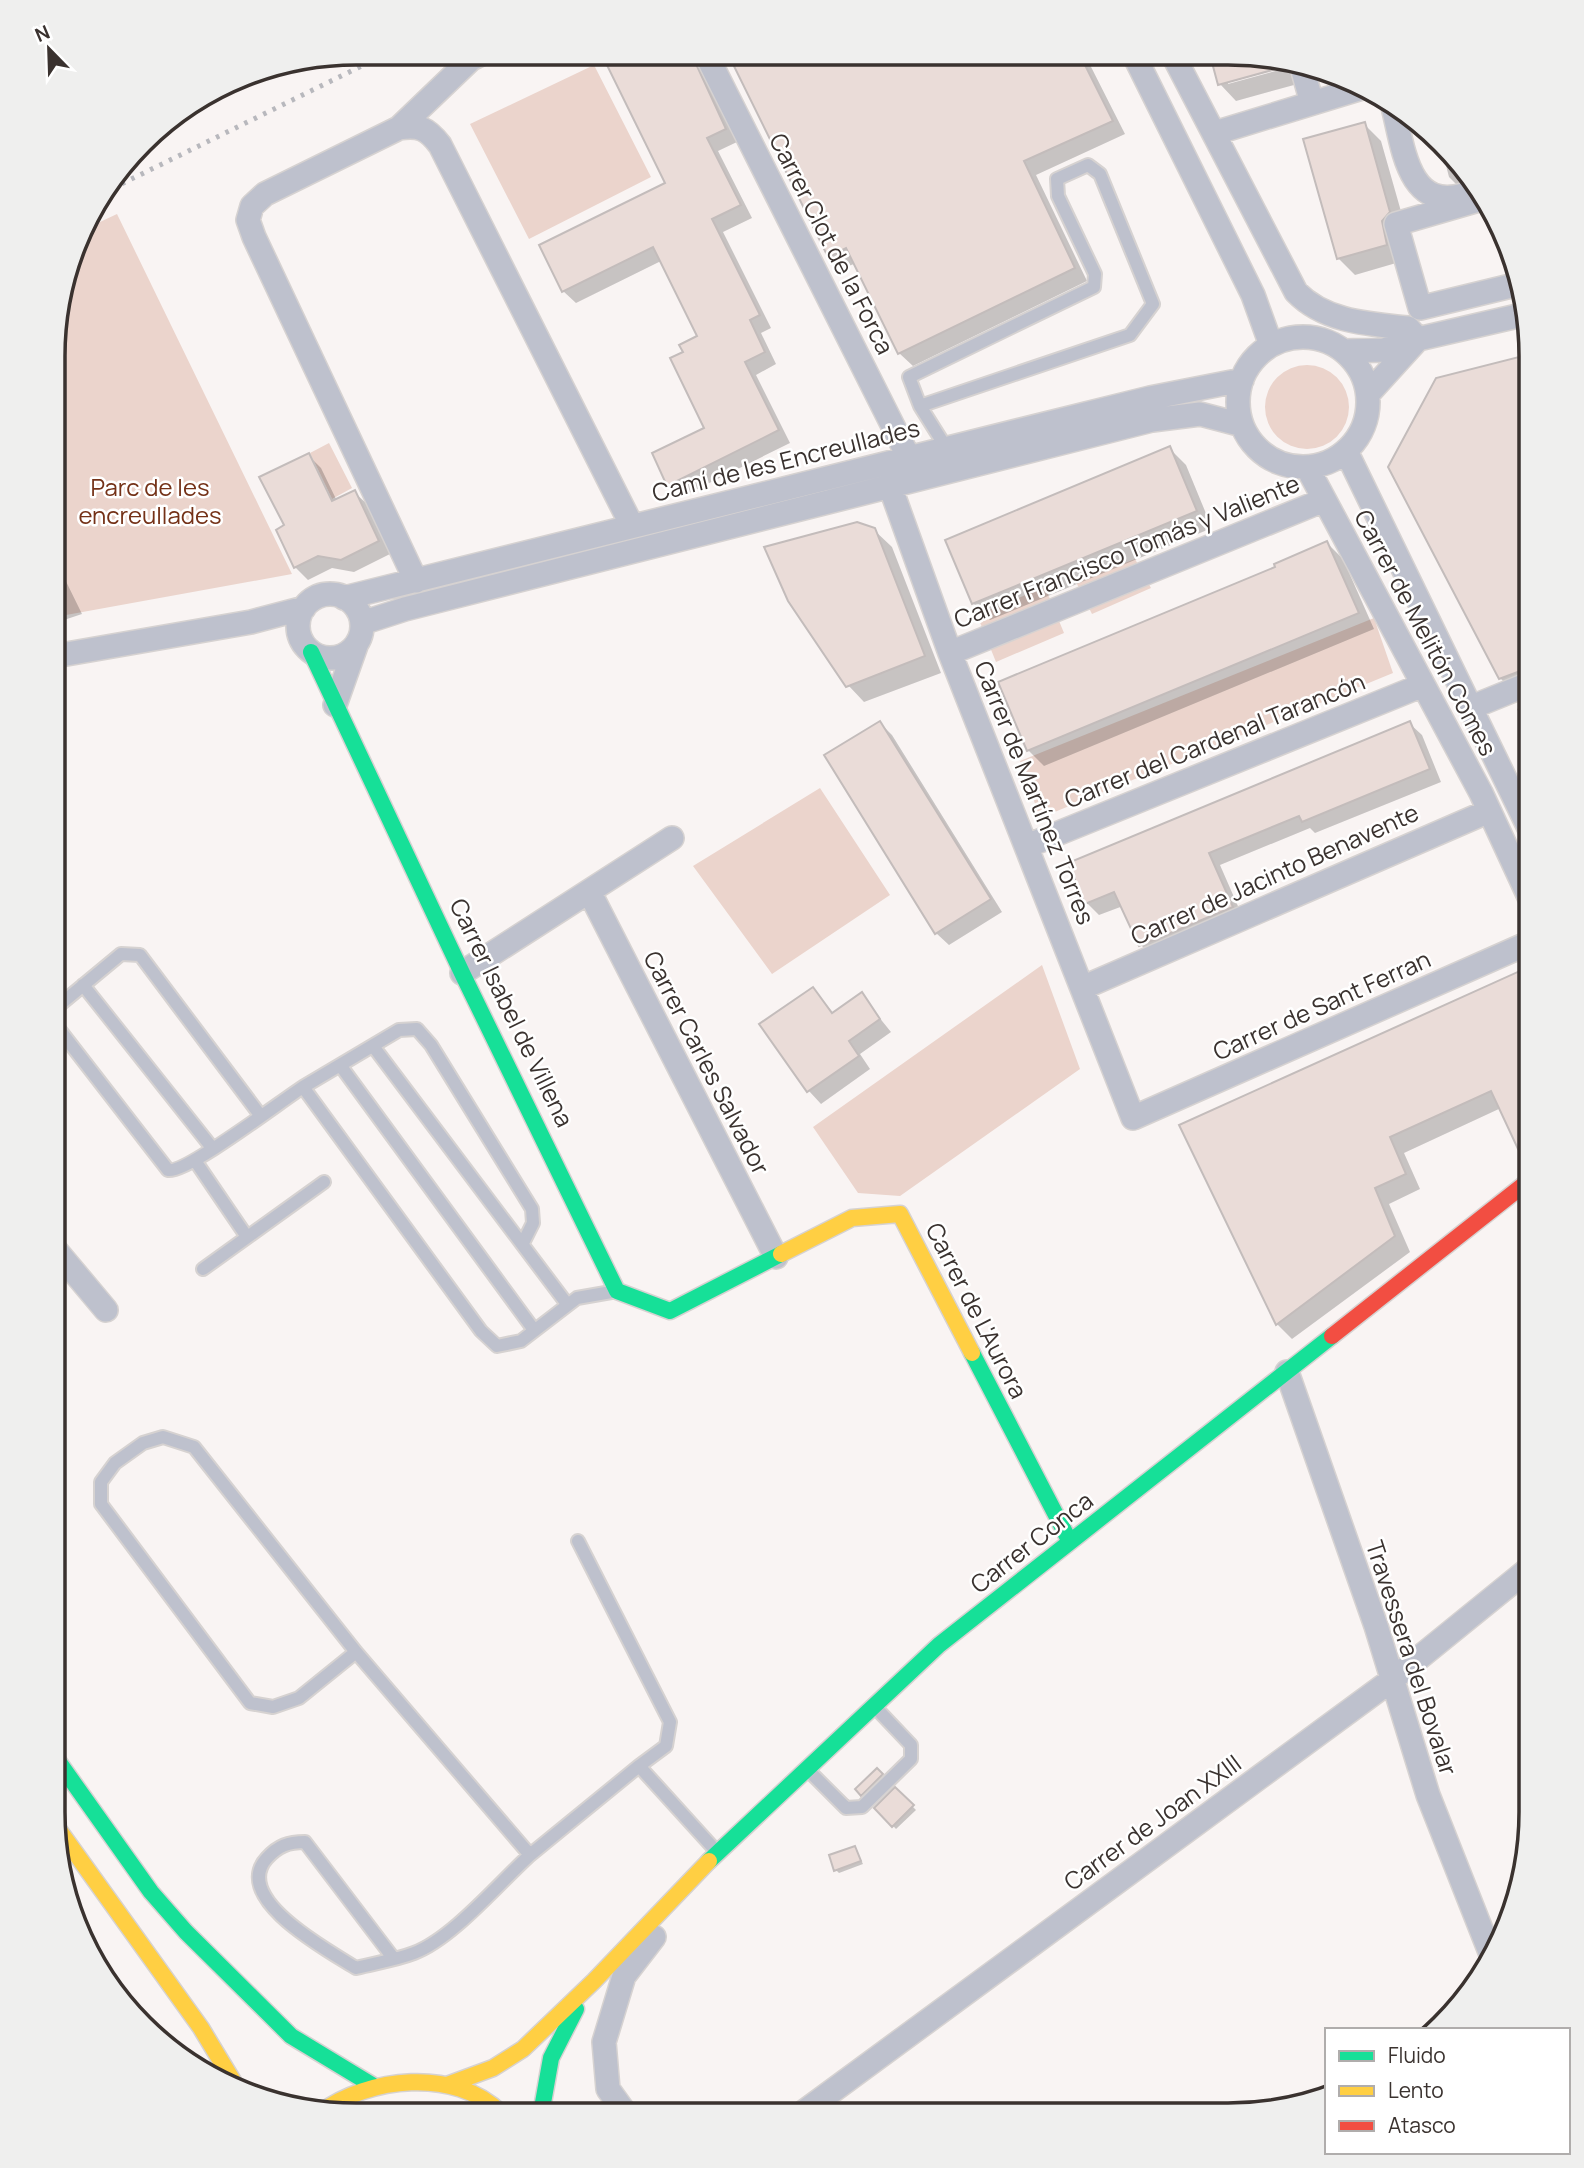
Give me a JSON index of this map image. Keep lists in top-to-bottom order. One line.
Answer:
{"streets":{"street":["Carrer Clot de la Forca","Camí de les Encreullades","Carrer Francisco Tomás y Valiente","Carrer de Melitón Comes","Carrer del Cardenal Tarancón","Carrer de Martínez Torres","Carrer de Jacinto Benavente","Carrer de Sant Ferran","Carrer Isabel de Villena","Carrer Carles Salvador","Carrer de L'Aurora","Carrer Conca","Travessera del Bovalar","Carrer de Joan XXIII"]},"crossings":[["Carrer Clot de la Forca","Camí de les Encreullades"],["Camí de les Encreullades","Carrer de Melitón Comes"],["Camí de les Encreullades","Carrer de Martínez Torres"],["Camí de les Encreullades","Carrer Isabel de Villena"],["Carrer Francisco Tomás y Valiente","Carrer de Melitón Comes"],["Carrer Francisco Tomás y Valiente","Carrer de Martínez Torres"],["Carrer de Melitón Comes","Carrer del Cardenal Tarancón"],["Carrer de Melitón Comes","Carrer de Jacinto Benavente"],["Carrer del Cardenal Tarancón","Carrer de Martínez Torres"],["Carrer de Martínez Torres","Carrer de Jacinto Benavente"],["Carrer de Martínez Torres","Carrer de Sant Ferran"],["Carrer Isabel de Villena","Carrer de L'Aurora"],["Carrer Carles Salvador","Carrer de L'Aurora"],["Carrer de L'Aurora","Carrer Conca"],["Carrer Conca","Travessera del Bovalar"],["Travessera del Bovalar","Carrer de Joan XXIII"]],"parks":["Parc de les encreullades"],"legend":["Fluido","Lento","Atasco"],"north":"top left"}
